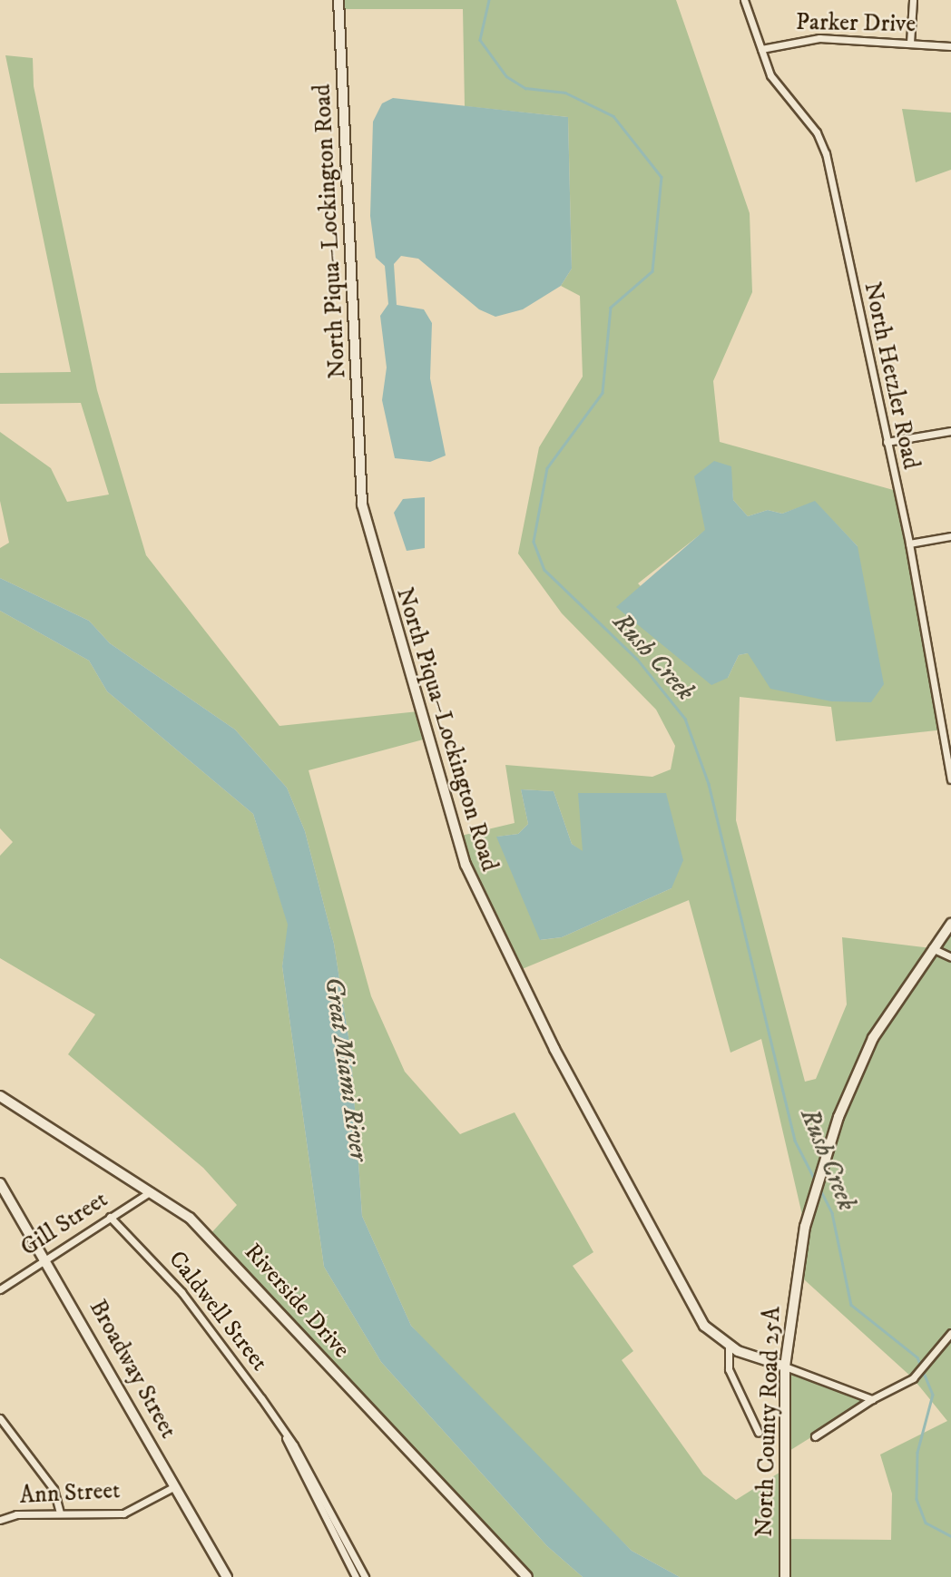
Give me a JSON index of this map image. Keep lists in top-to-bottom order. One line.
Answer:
{"streets":{"street":["Parker Drive","North Piqua–Lockington Road","North Hetzler Road","Gill Street","Riverside Drive","Caldwell Street","Broadway Street","North County Road 25A","Ann Street"]},"crossings":[["Parker Drive","North Hetzler Road"],["North Piqua–Lockington Road","North County Road 25A"],["Gill Street","Riverside Drive"],["Gill Street","Caldwell Street"],["Gill Street","Broadway Street"],["Broadway Street","Ann Street"]],"water":["Rush Creek","Great Miami River"]}
